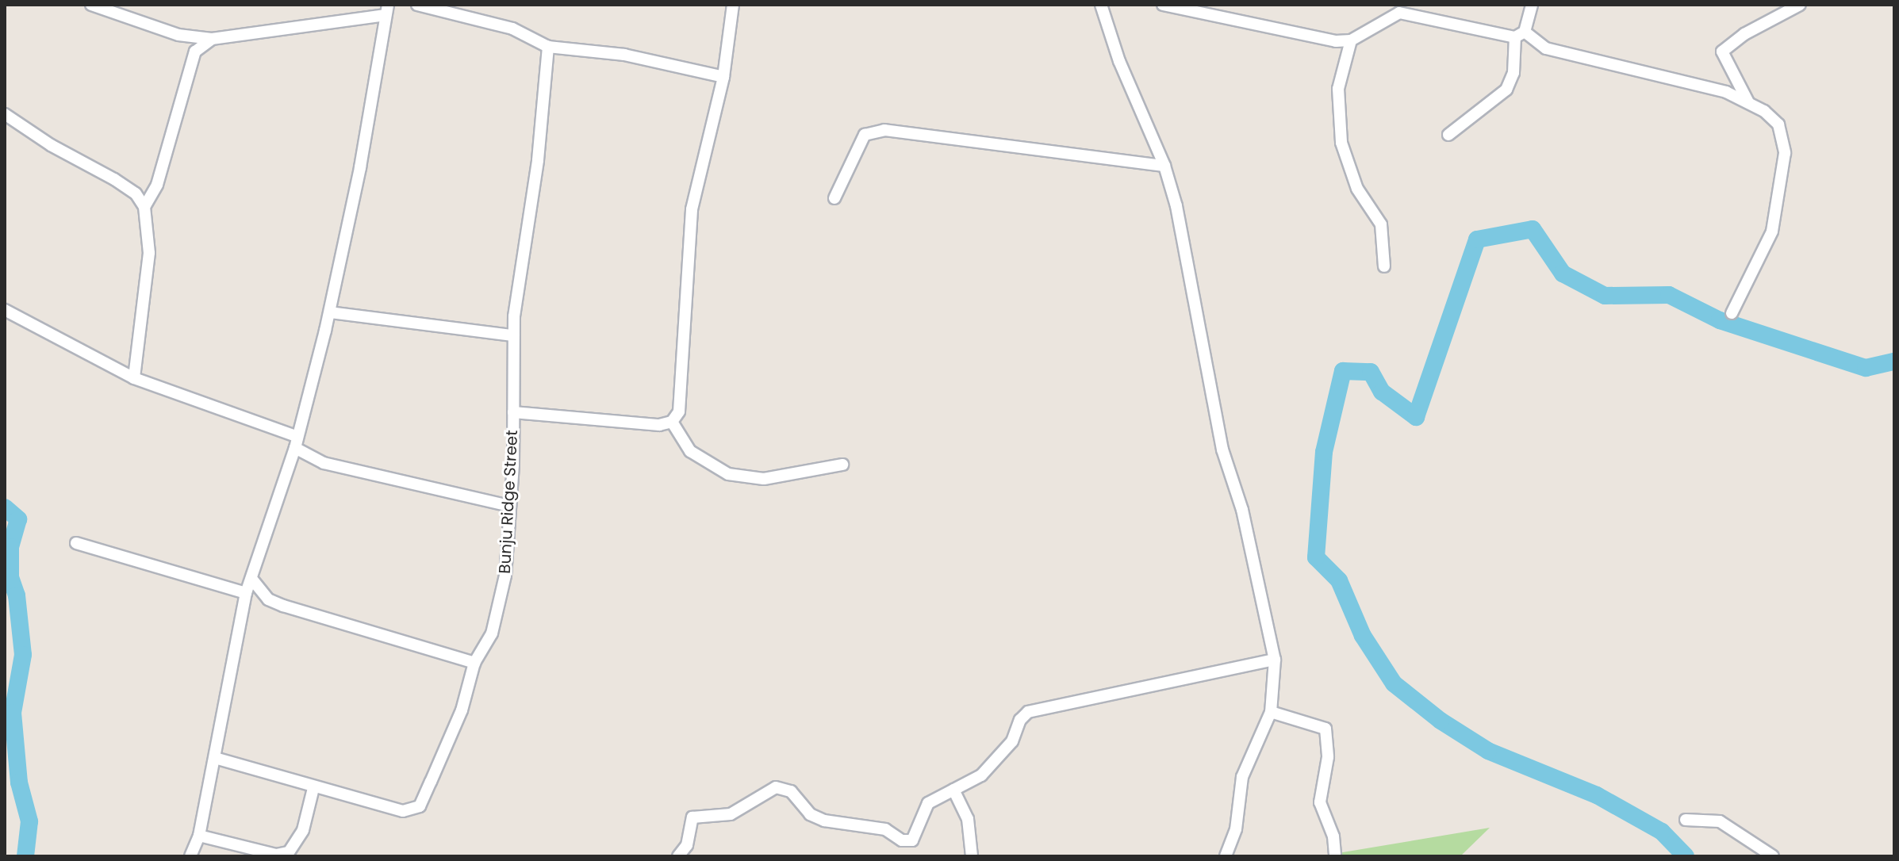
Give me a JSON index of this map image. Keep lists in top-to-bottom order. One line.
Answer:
{"streets":{"street":["Bunju Ridge Street"]}}
